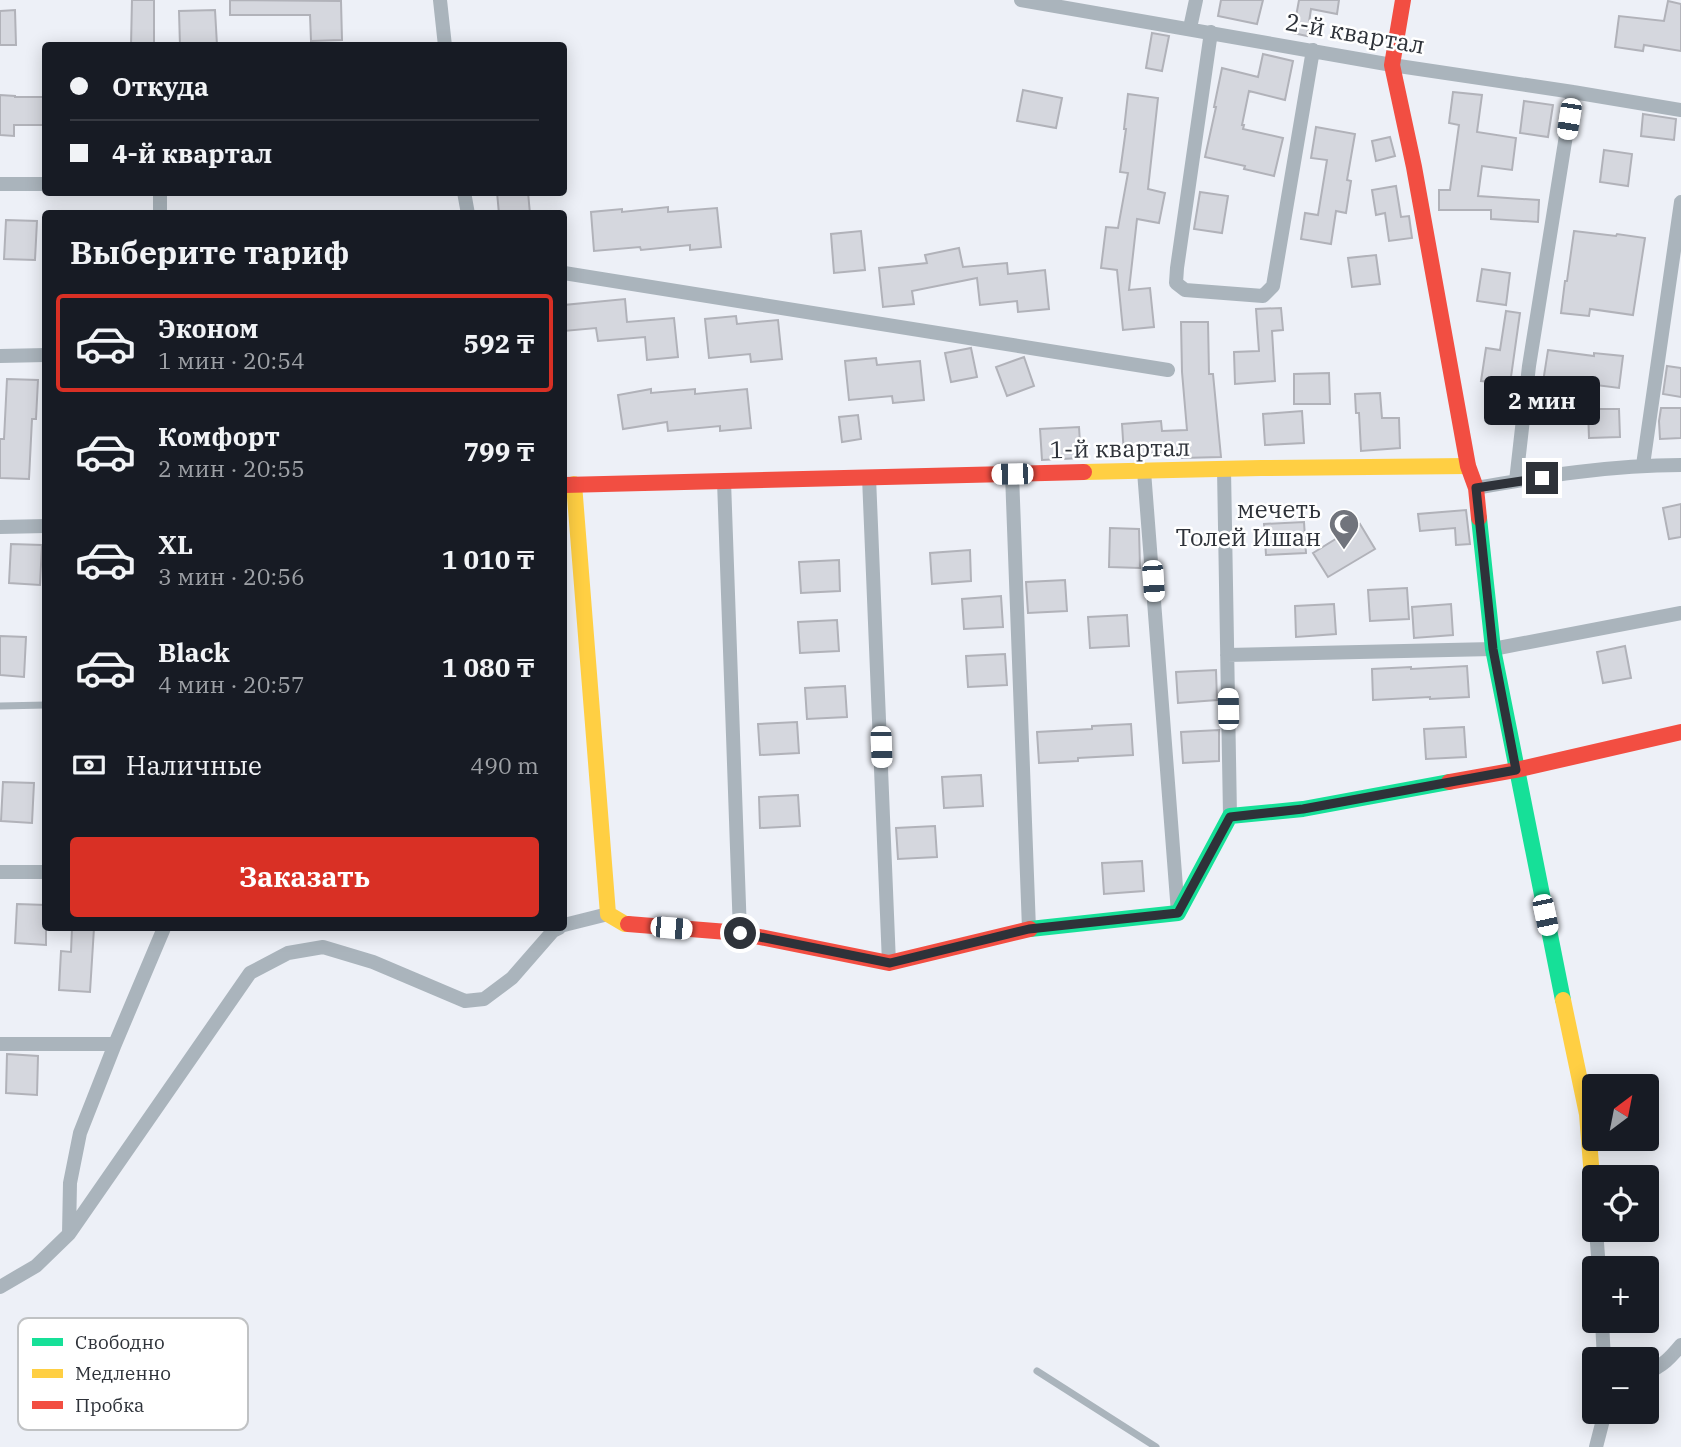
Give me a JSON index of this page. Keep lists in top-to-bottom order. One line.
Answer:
{"streets":{"street":["2-й квартал","1-й квартал"]},"places":{"mosque":["мечеть Толей Ишан"]},"legend":["Свободно","Медленно","Пробка"],"north":"top right","page":{"banner":["Откуда","4-й квартал"],"heading":"Выберите тариф","list":[{"name":"Эконом","note":"1 мин · 20:54","value":"592 ₸"},{"name":"Комфорт","note":"2 мин · 20:55","value":"799 ₸"},{"name":"XL","note":"3 мин · 20:56","value":"1 010 ₸"},{"name":"Black","note":"4 мин · 20:57","value":"1 080 ₸"}],"bubble":"2 мин","pay":["Наличные","490 m"],"buttons":"Заказать","map_buttons":["+","−"]}}
